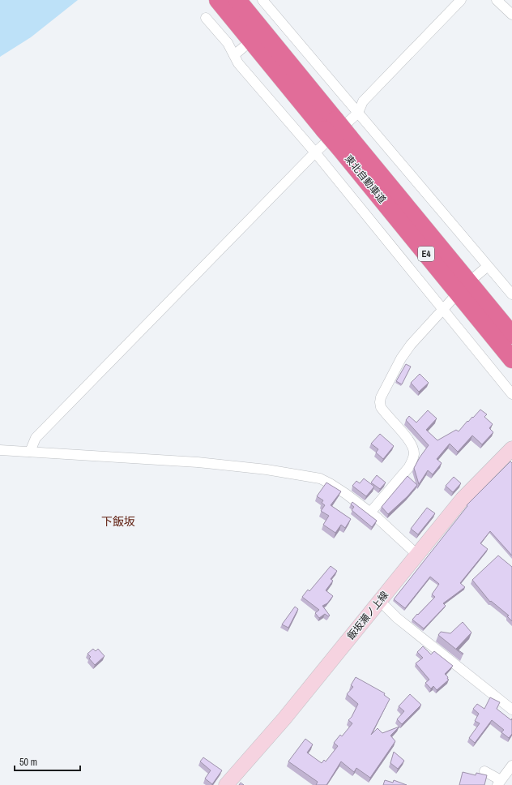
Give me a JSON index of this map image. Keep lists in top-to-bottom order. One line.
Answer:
{"streets":{"highway":["東北自動車道","E4"],"main road":["飯坂瀬ノ上線"]},"districts":["下飯坂"],"scale_bar":"50 m"}
